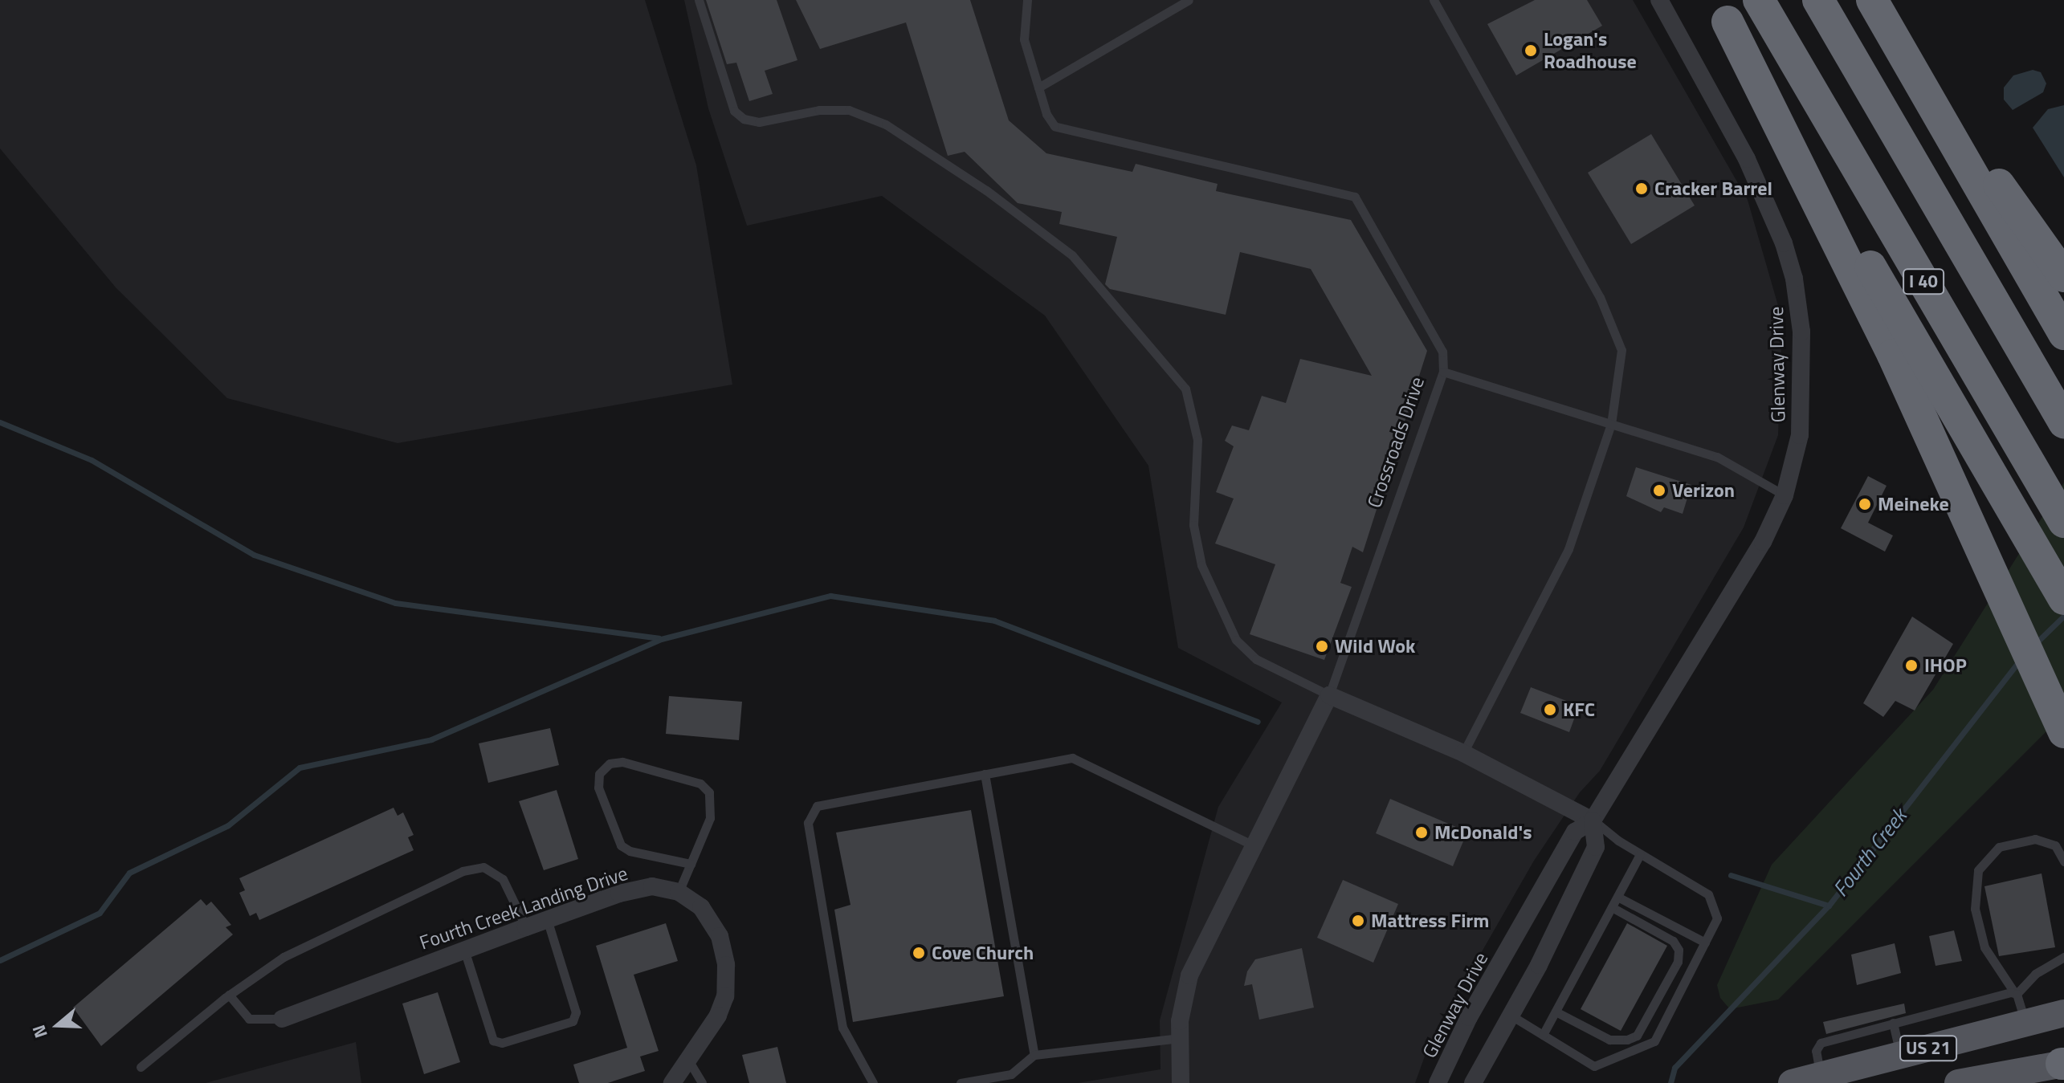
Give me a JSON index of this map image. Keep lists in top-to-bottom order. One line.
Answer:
{"streets":{"highway":["I 40"],"main road":["US 21"],"street":["Glenway Drive","Crossroads Drive","Fourth Creek Landing Drive"]},"water":["Fourth Creek"],"places":["Logan's Roadhouse","Cracker Barrel","Verizon","Meineke","Wild Wok","IHOP","KFC","McDonald's","Mattress Firm","Cove Church"],"north":"left"}
